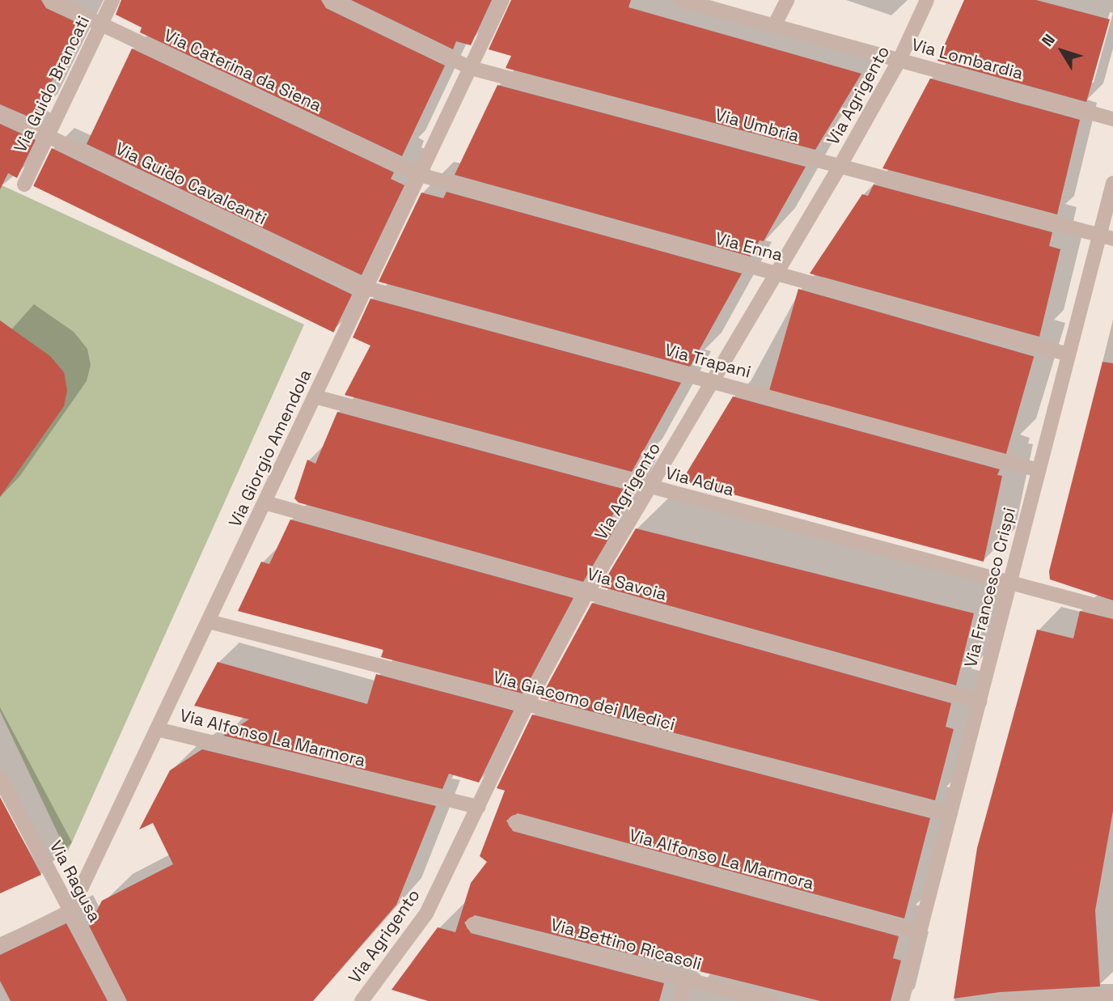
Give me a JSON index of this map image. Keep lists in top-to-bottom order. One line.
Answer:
{"streets":{"street":["Via Lombardia","Via Caterina da Siena","Via Guido Brancati","Via Agrigento","Via Umbria","Via Guido Cavalcanti","Via Enna","Via Trapani","Via Giorgio Amendola","Via Adua","Via Savoia","Via Francesco Crispi","Via Giacomo dei Medici","Via Alfonso La Marmora","Via Ragusa","Via Bettino Ricasoli"]},"crossings":[["Via Lombardia","Via Agrigento"],["Via Caterina da Siena","Via Guido Brancati"],["Via Caterina da Siena","Via Enna"],["Via Caterina da Siena","Via Giorgio Amendola"],["Via Guido Brancati","Via Guido Cavalcanti"],["Via Agrigento","Via Umbria"],["Via Agrigento","Via Enna"],["Via Agrigento","Via Trapani"],["Via Agrigento","Via Adua"],["Via Agrigento","Via Savoia"],["Via Agrigento","Via Giacomo dei Medici"],["Via Agrigento","Via Alfonso La Marmora"],["Via Umbria","Via Giorgio Amendola"],["Via Umbria","Via Francesco Crispi"],["Via Guido Cavalcanti","Via Trapani"],["Via Guido Cavalcanti","Via Giorgio Amendola"],["Via Enna","Via Giorgio Amendola"],["Via Enna","Via Francesco Crispi"],["Via Trapani","Via Giorgio Amendola"],["Via Trapani","Via Francesco Crispi"],["Via Giorgio Amendola","Via Adua"],["Via Giorgio Amendola","Via Savoia"],["Via Giorgio Amendola","Via Giacomo dei Medici"],["Via Giorgio Amendola","Via Alfonso La Marmora"],["Via Giorgio Amendola","Via Ragusa"],["Via Adua","Via Francesco Crispi"],["Via Savoia","Via Francesco Crispi"],["Via Francesco Crispi","Via Giacomo dei Medici"],["Via Francesco Crispi","Via Alfonso La Marmora"]],"north":"top left"}
